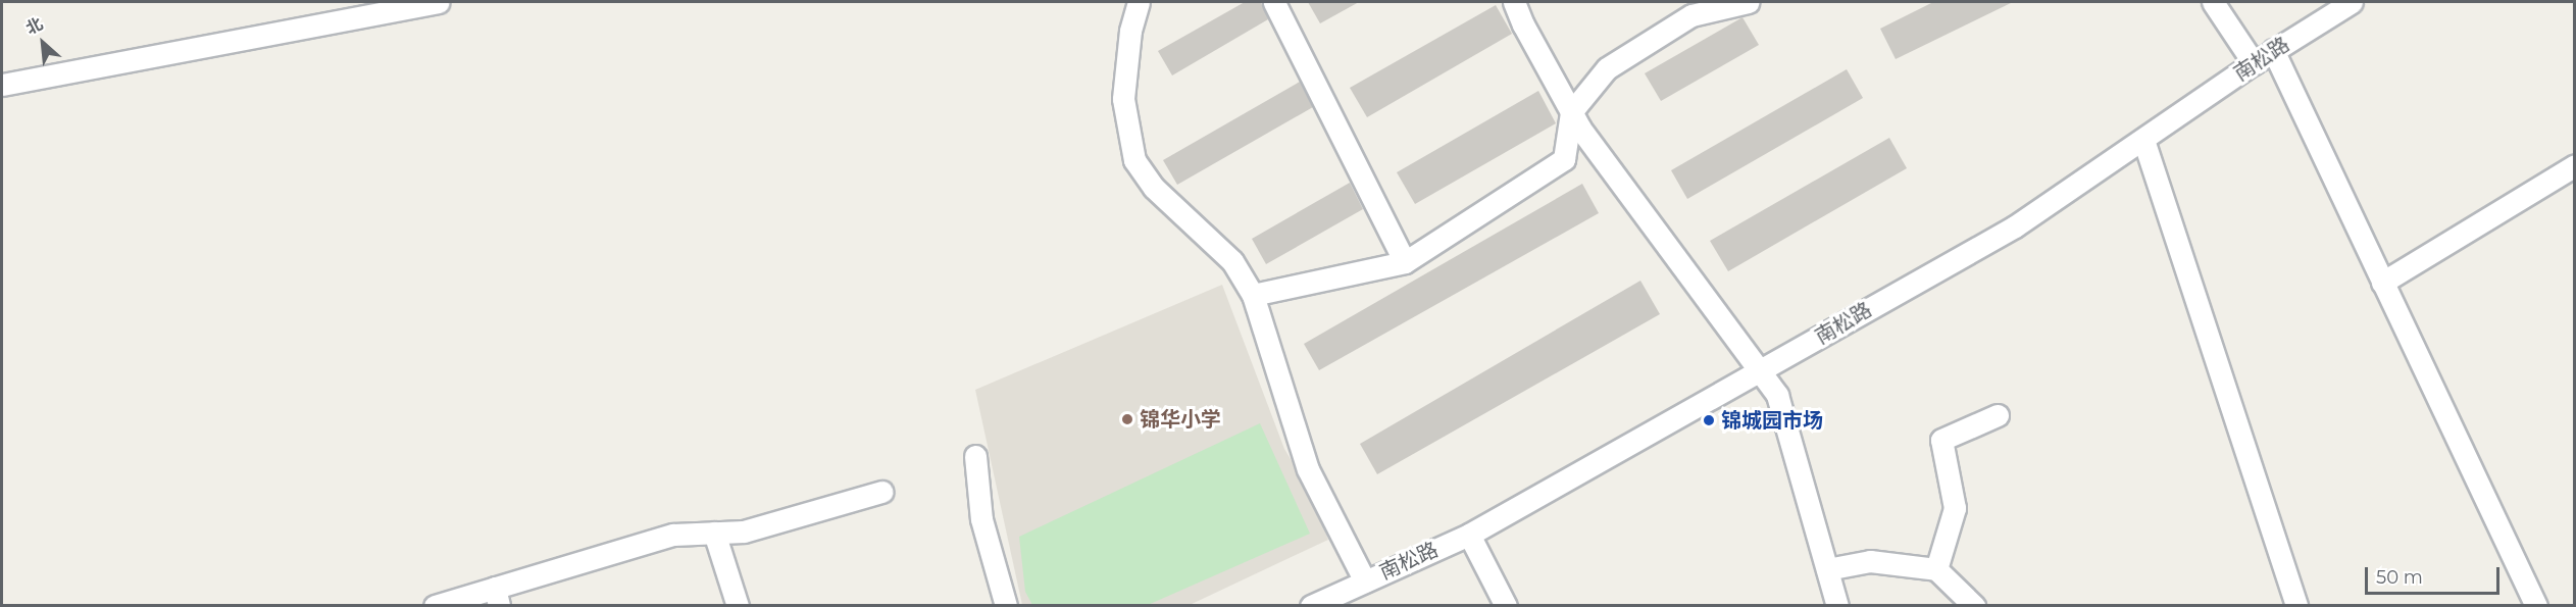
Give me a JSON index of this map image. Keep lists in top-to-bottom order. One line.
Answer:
{"streets":{"street":["南松路"]},"places":["锦华小学","锦城园市场"],"scale_bar":"50 m","north":"top left"}
